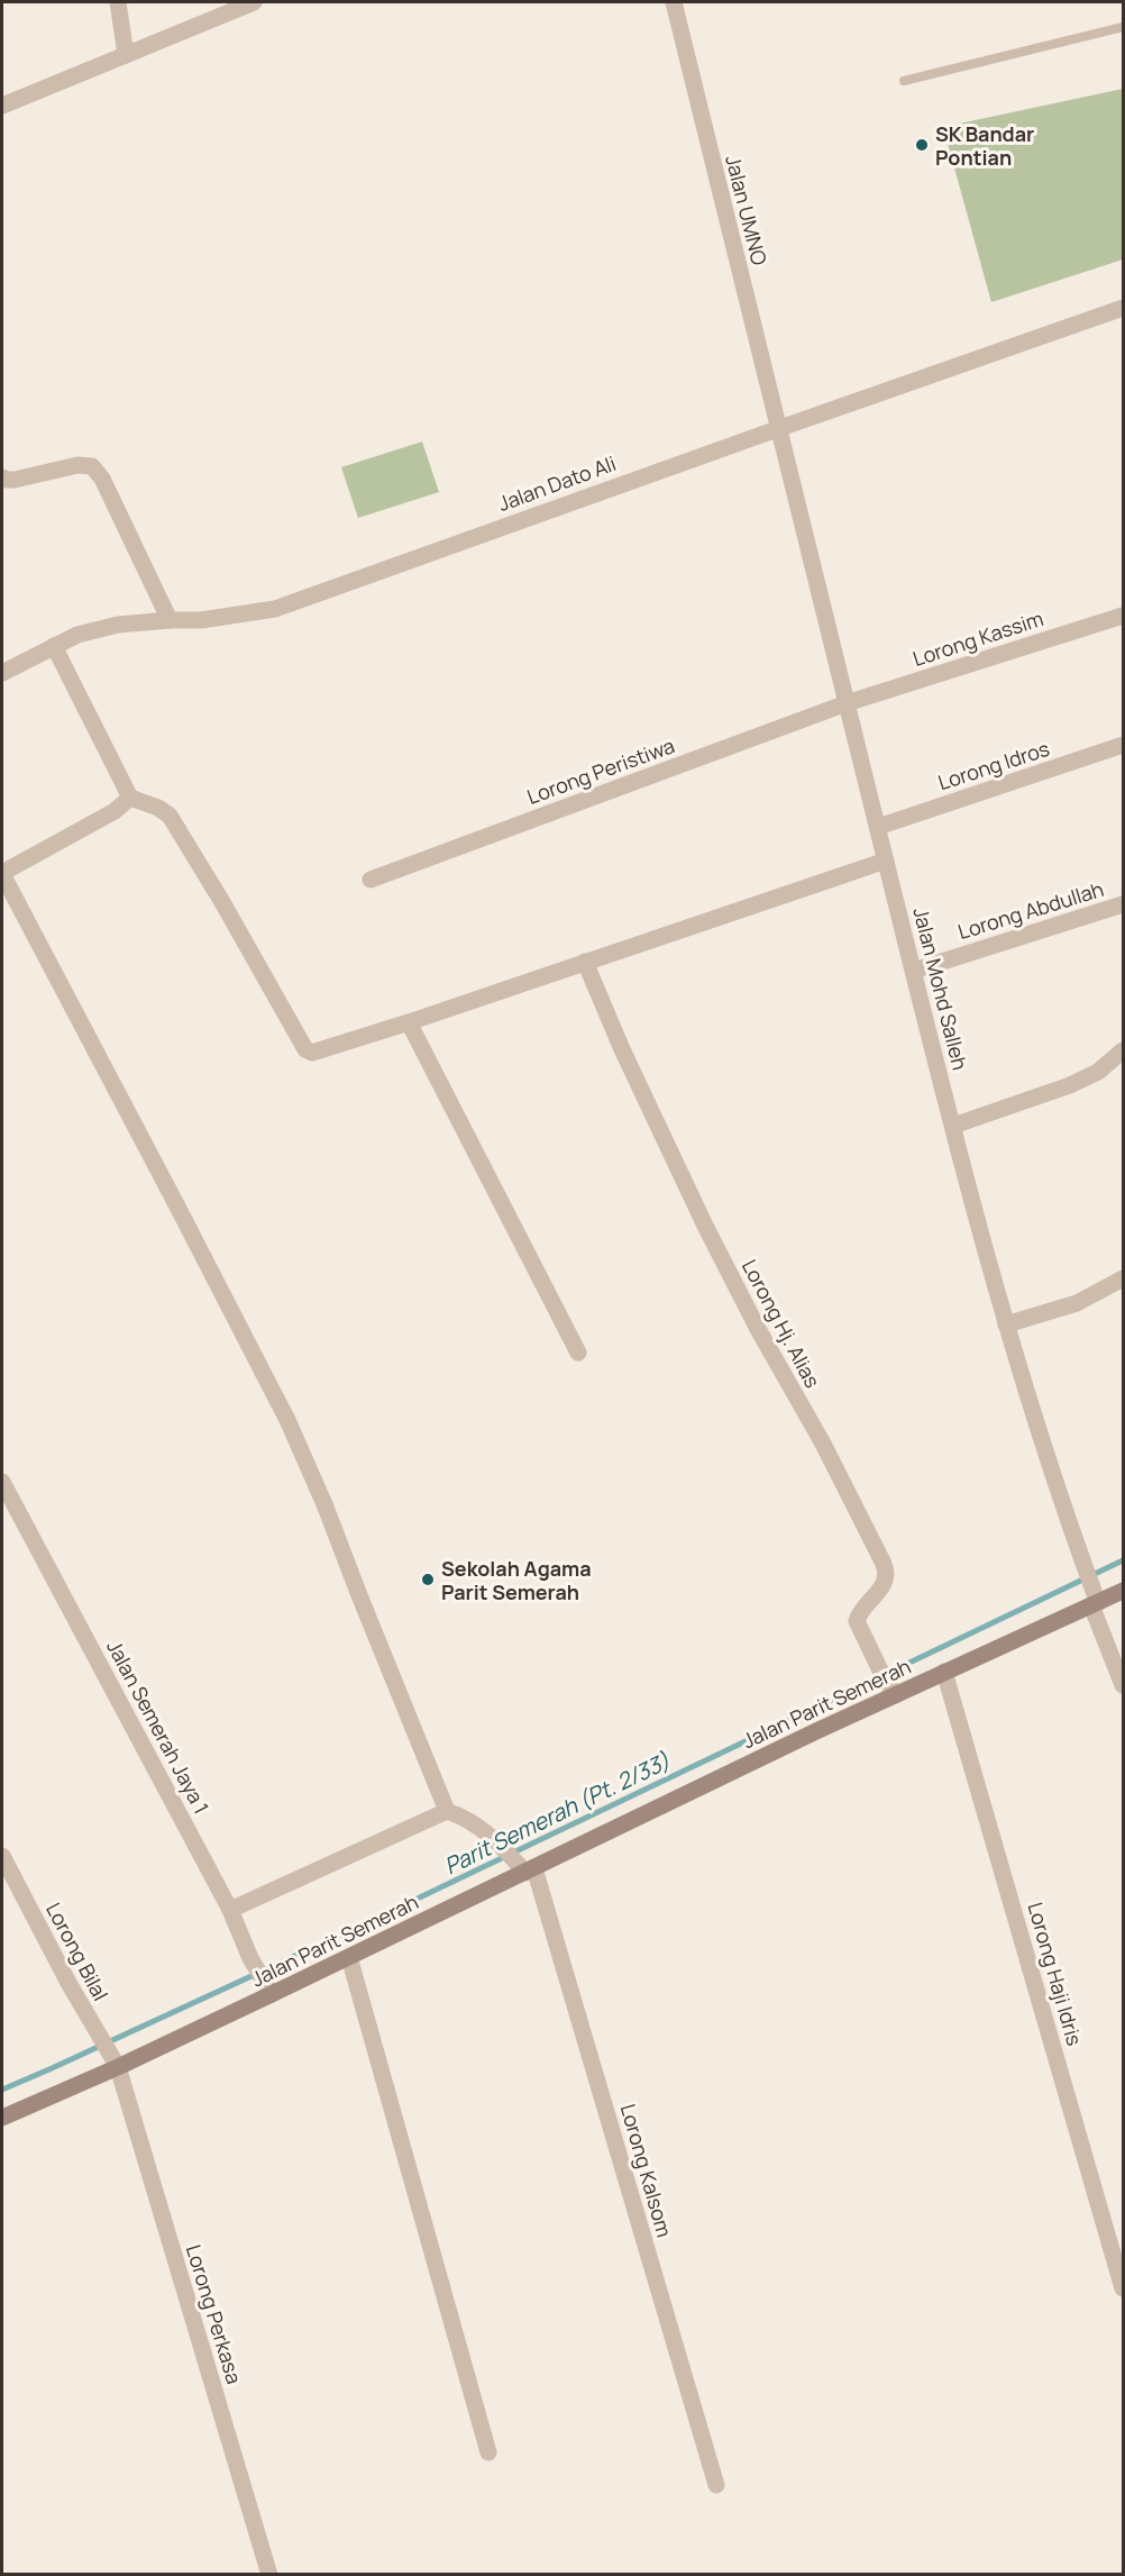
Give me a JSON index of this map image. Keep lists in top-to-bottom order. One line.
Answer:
{"streets":{"main road":["Jalan Parit Semerah"],"street":["Jalan UMNO","Jalan Dato Ali","Lorong Kassim","Lorong Idros","Lorong Peristiwa","Lorong Abdullah","Jalan Mohd Salleh","Lorong Hj. Alias","Jalan Semerah Jaya 1","Lorong Bilal","Lorong Haji Idris","Lorong Kalsom","Lorong Perkasa"]},"crossings":[["Jalan UMNO","Jalan Dato Ali"],["Jalan UMNO","Jalan Mohd Salleh"],["Jalan Dato Ali","Jalan Mohd Salleh"],["Lorong Kassim","Lorong Peristiwa"],["Lorong Kassim","Jalan Mohd Salleh"],["Lorong Idros","Jalan Mohd Salleh"],["Lorong Peristiwa","Jalan Mohd Salleh"],["Lorong Abdullah","Jalan Mohd Salleh"],["Jalan Mohd Salleh","Jalan Parit Semerah"],["Lorong Hj. Alias","Jalan Parit Semerah"],["Jalan Parit Semerah","Jalan Semerah Jaya 1"],["Jalan Parit Semerah","Lorong Bilal"],["Jalan Parit Semerah","Lorong Haji Idris"],["Jalan Parit Semerah","Lorong Kalsom"],["Jalan Parit Semerah","Lorong Perkasa"],["Lorong Bilal","Lorong Perkasa"]],"water":["Parit Semerah (Pt. 2/33)"],"places":["SK Bandar Pontian","Sekolah Agama Parit Semerah"]}
